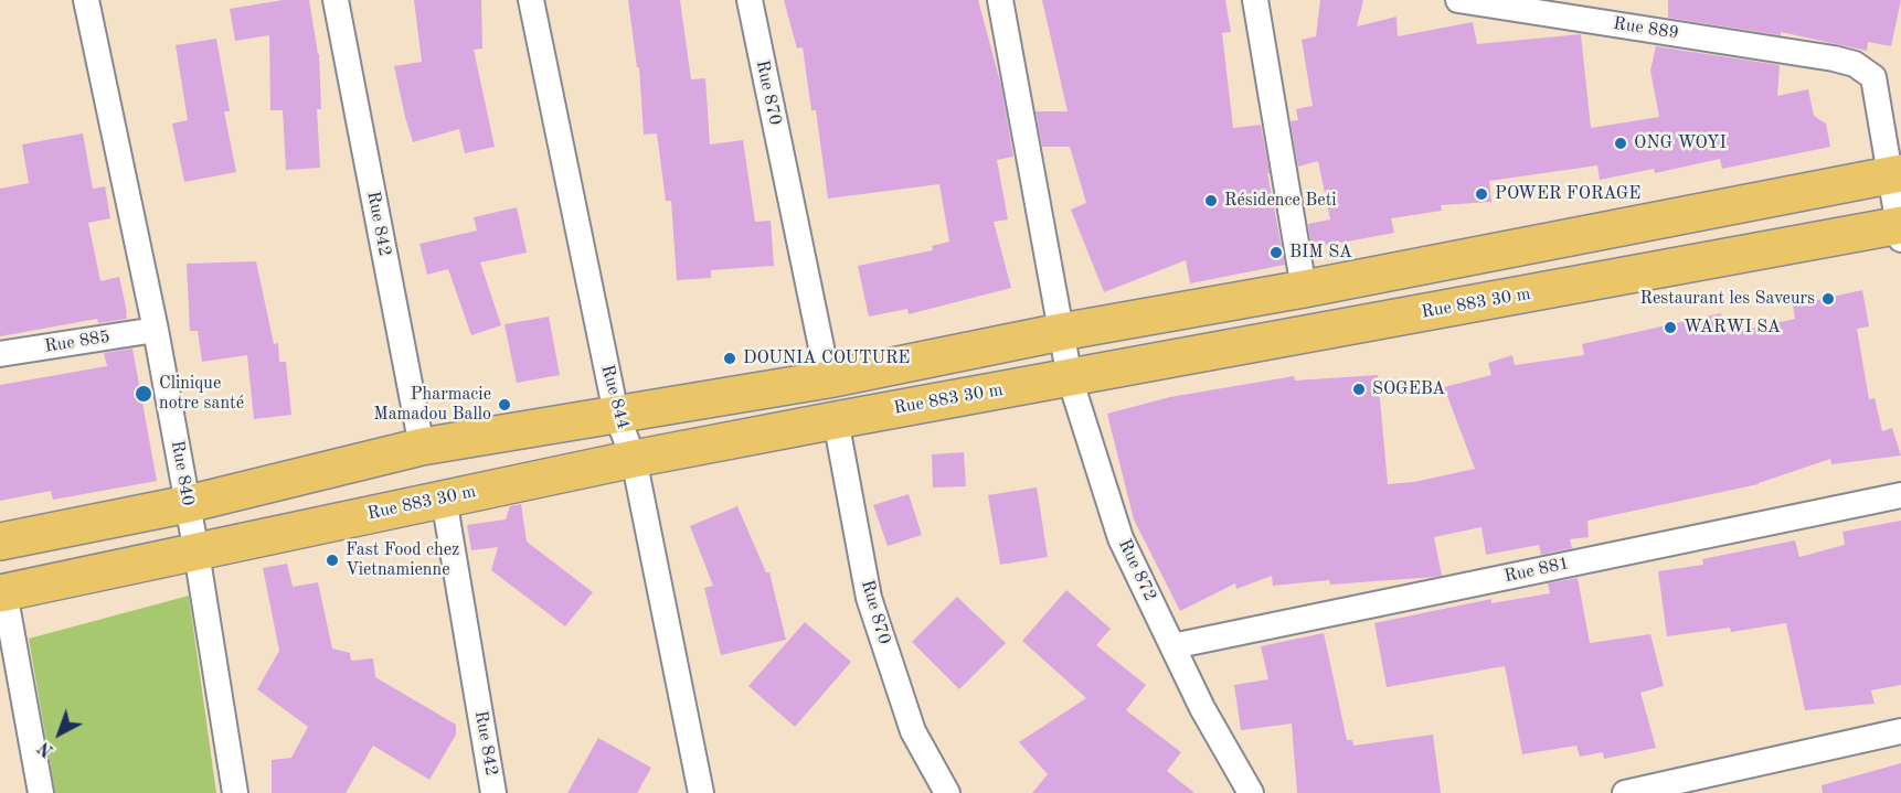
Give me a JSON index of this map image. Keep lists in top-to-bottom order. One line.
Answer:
{"streets":{"main road":["Rue 883 30 m"],"street":["Rue 889","Rue 870","Rue 842","Rue 885","Rue 844","Rue 840","Rue 872","Rue 881"]},"crossings":[["Rue 870","Rue 883 30 m"],["Rue 842","Rue 883 30 m"],["Rue 883 30 m","Rue 844"],["Rue 883 30 m","Rue 840"],["Rue 883 30 m","Rue 872"],["Rue 885","Rue 840"],["Rue 872","Rue 881"]],"places":["ONG WOYI","POWER FORAGE","Résidence Beti","BIM SA","Restaurant les Saveurs","WARWI SA","DOUNIA COUTURE","SOGEBA","Clinique notre santé","Pharmacie Mamadou Ballo","Fast Food chez Vietnamienne"],"north":"bottom left"}
